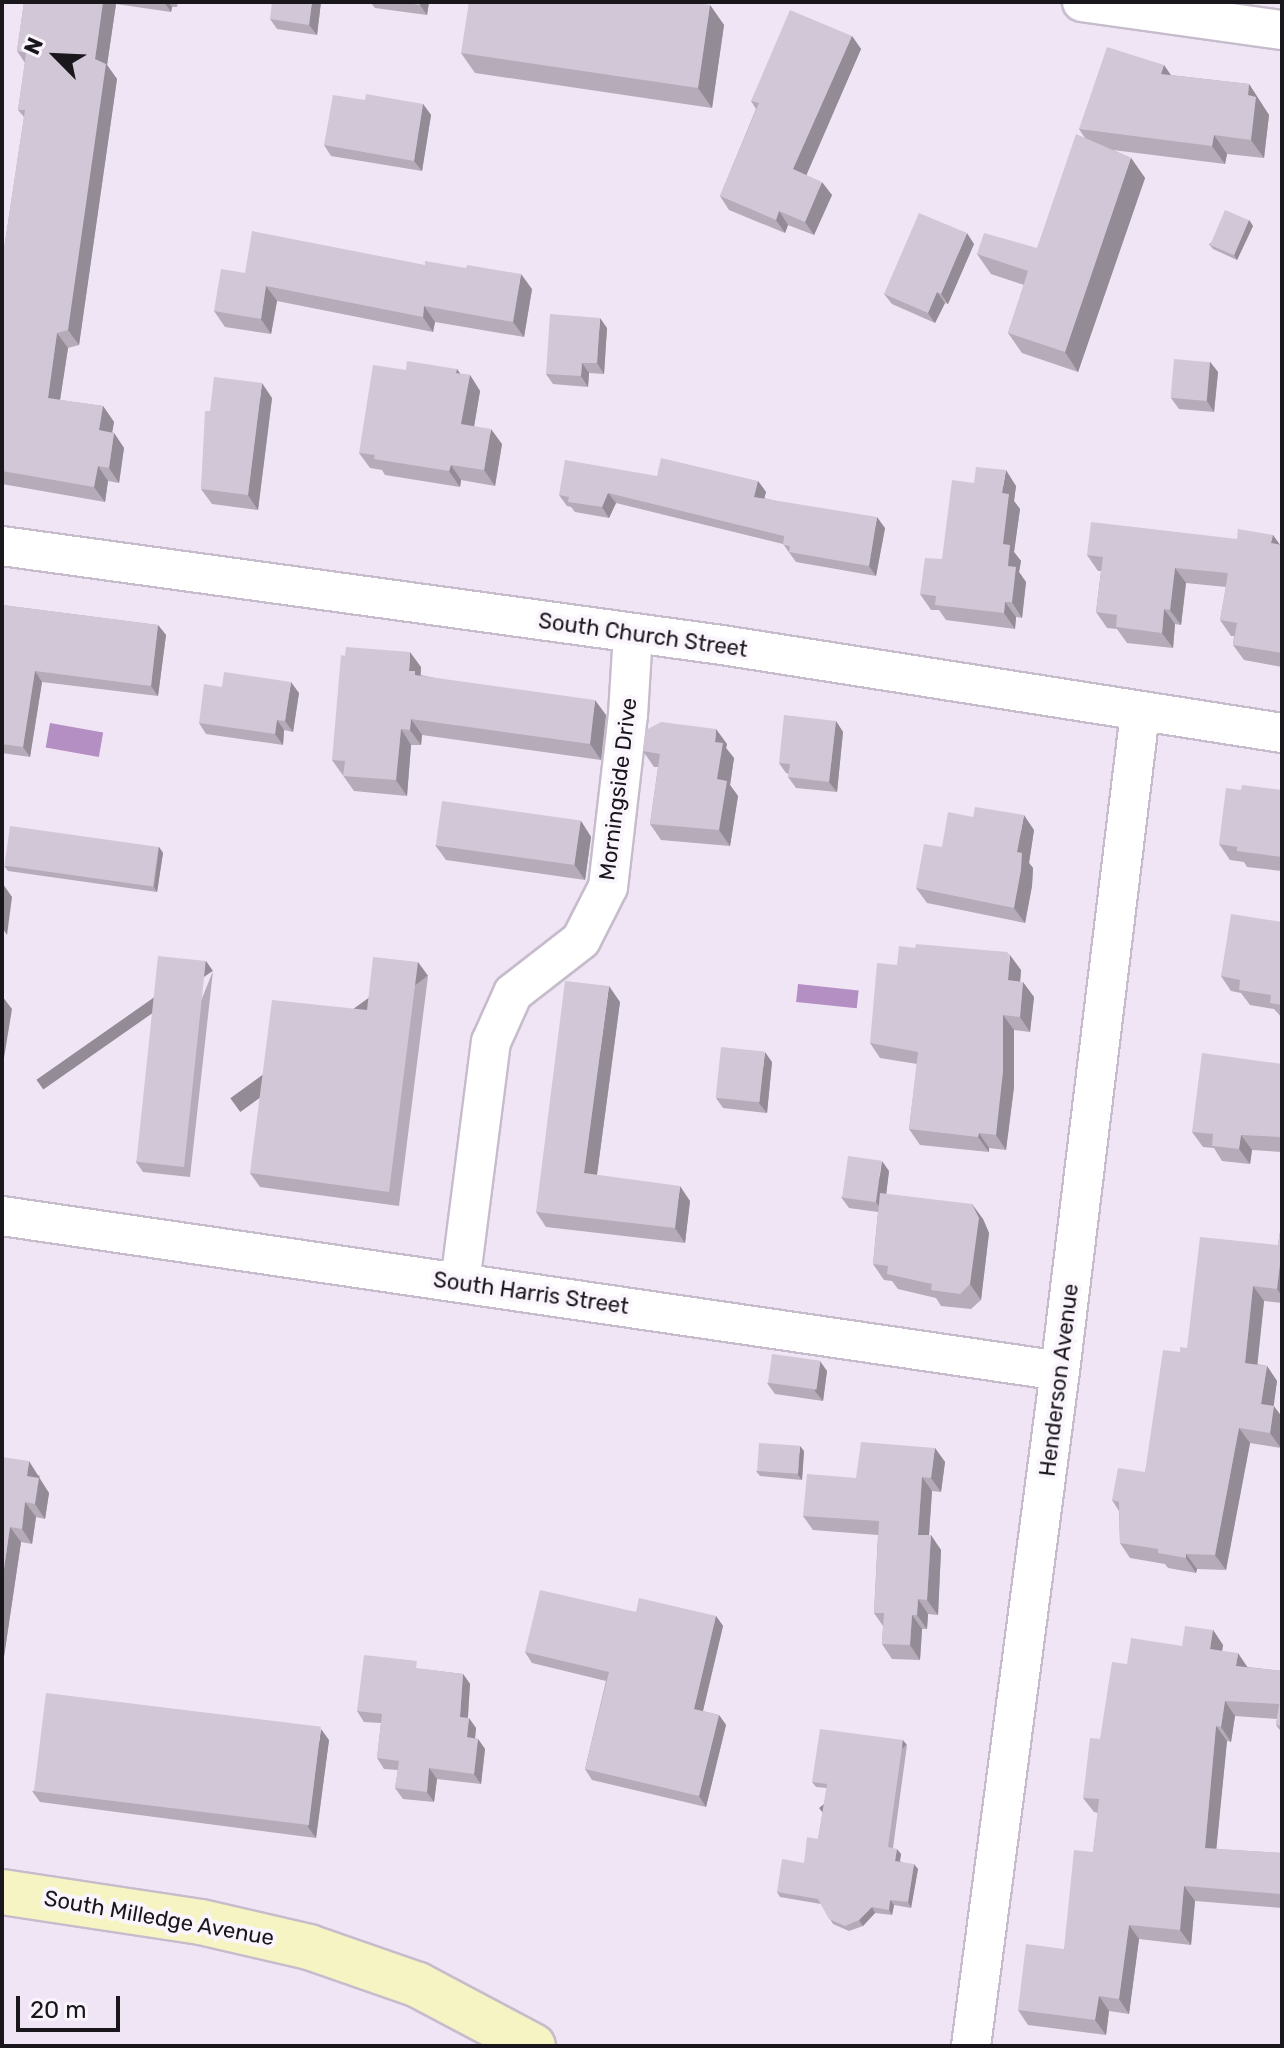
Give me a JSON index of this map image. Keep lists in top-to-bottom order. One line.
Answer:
{"streets":{"main road":["South Milledge Avenue"],"street":["South Church Street","Morningside Drive","South Harris Street","Henderson Avenue"]},"crossings":[["South Church Street","Morningside Drive"],["South Church Street","Henderson Avenue"],["Morningside Drive","South Harris Street"],["South Harris Street","Henderson Avenue"]],"scale_bar":"20 m","north":"top left"}
